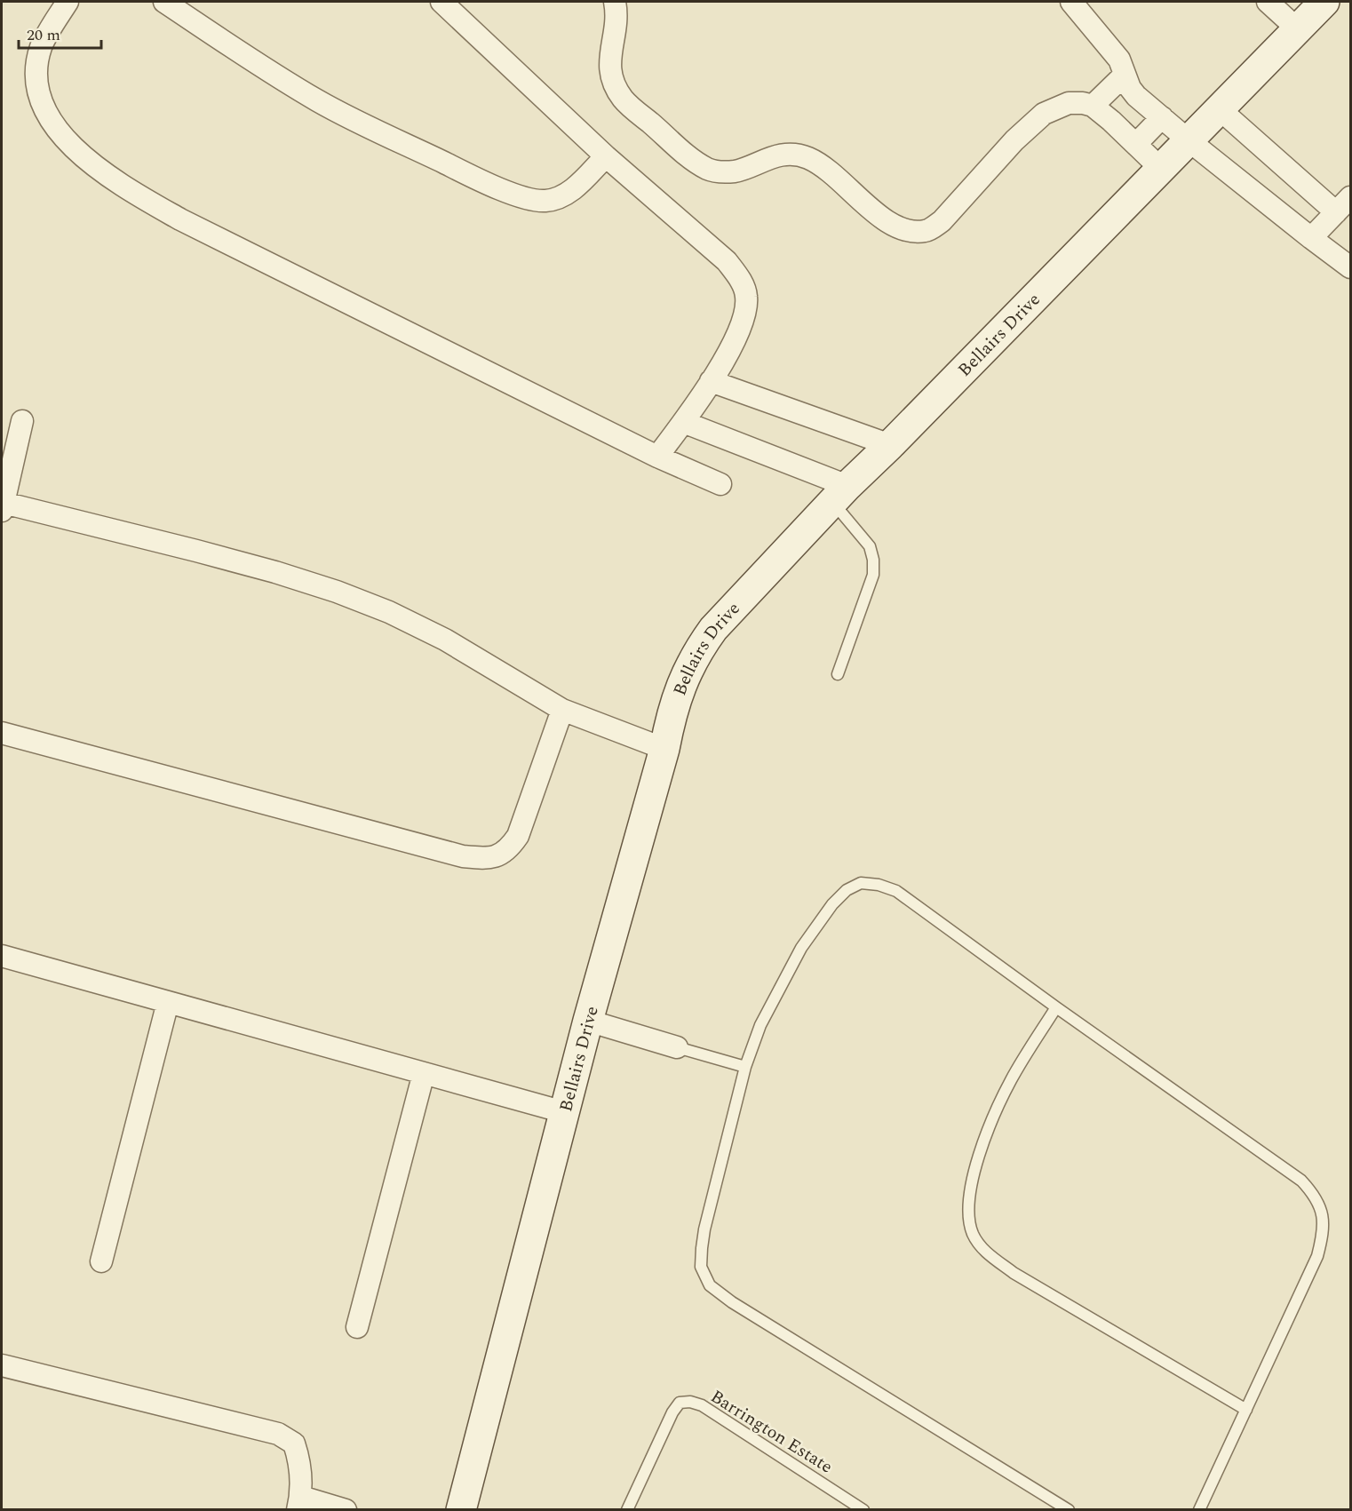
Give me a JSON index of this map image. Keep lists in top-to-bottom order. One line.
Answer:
{"streets":{"street":["Bellairs Drive"],"lane":["Barrington Estate"]},"scale_bar":"20 m"}
